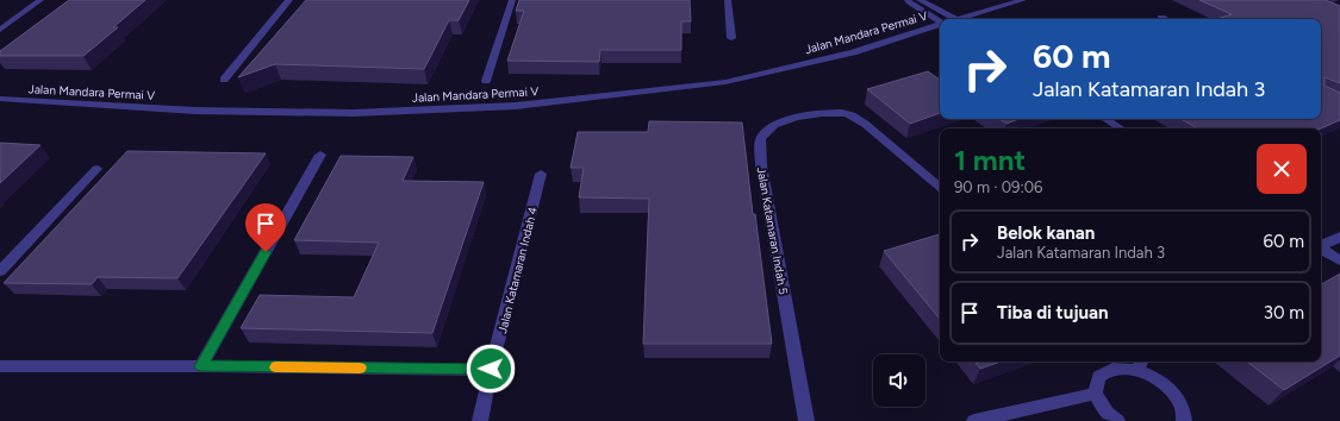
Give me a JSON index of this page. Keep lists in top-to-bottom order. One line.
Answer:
{"streets":{"street":["Jalan Mandara Permai V","Jalan Katamaran Indah 5","Jalan Katamaran Indah 4"]},"page":{"turn":["60 m","Jalan Katamaran Indah 3"],"heading":["1 mnt","90 m · 09:06"],"list":[{"name":"Belok kanan","note":"Jalan Katamaran Indah 3","value":"60 m"},{"name":"Tiba di tujuan","value":"30 m"}]}}
